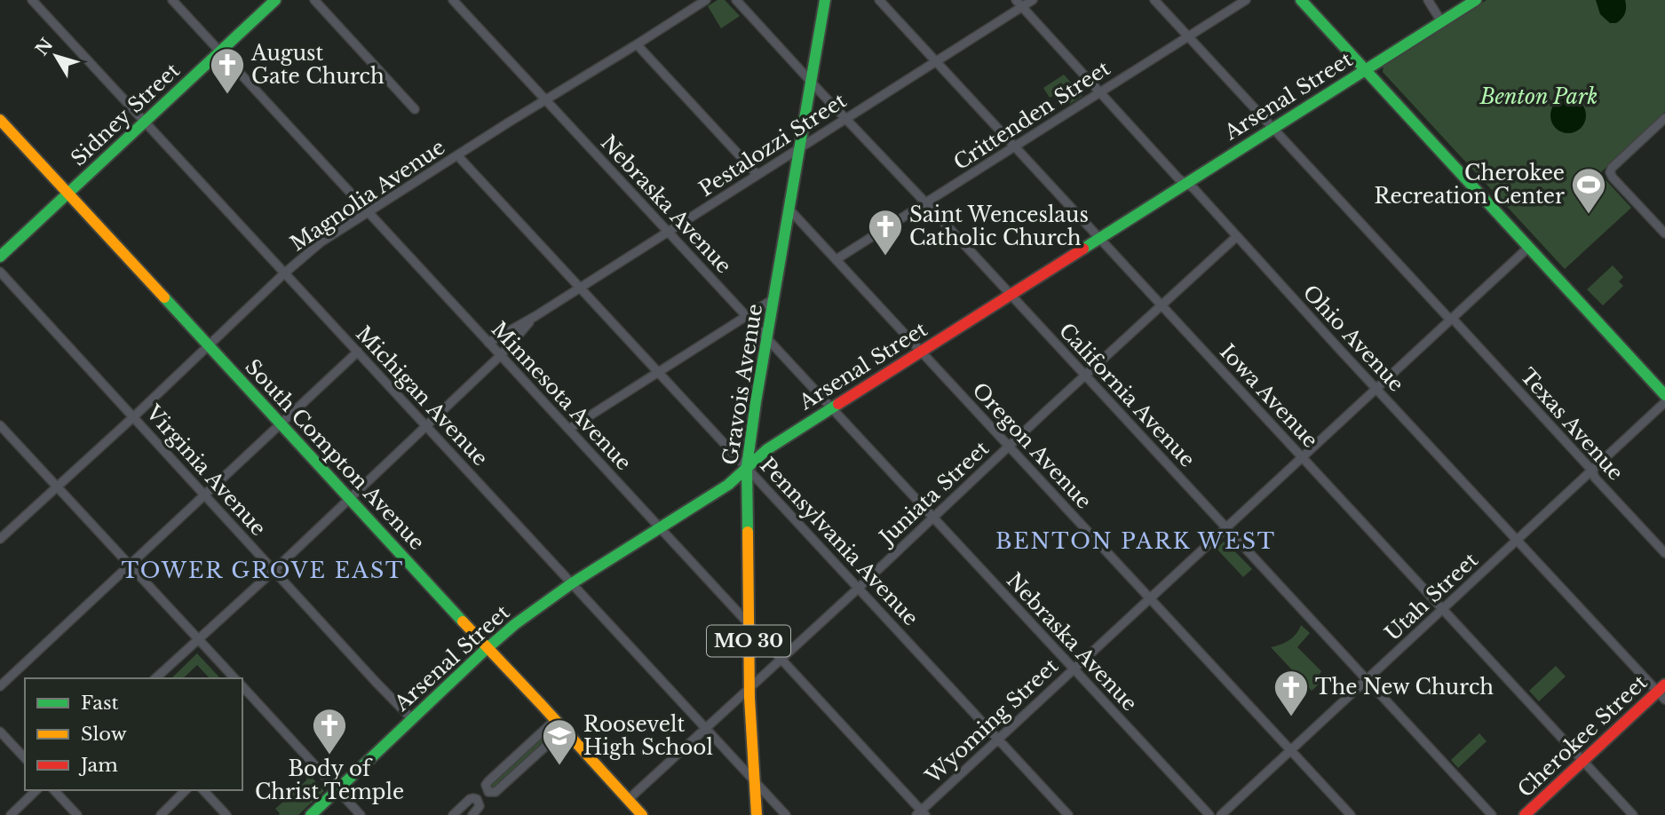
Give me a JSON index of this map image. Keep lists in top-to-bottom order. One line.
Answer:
{"streets":{"main road":["Arsenal Street","Sidney Street","Gravois Avenue","South Compton Avenue","MO 30","Cherokee Street"],"street":["Crittenden Street","Pestalozzi Street","Magnolia Avenue","Nebraska Avenue","Ohio Avenue","California Avenue","Michigan Avenue","Minnesota Avenue","Iowa Avenue","Texas Avenue","Oregon Avenue","Virginia Avenue","Juniata Street","Pennsylvania Avenue","Utah Street","Wyoming Street"]},"crossings":[["Arsenal Street","Nebraska Avenue"],["Arsenal Street","Ohio Avenue"],["Arsenal Street","Gravois Avenue"],["Arsenal Street","California Avenue"],["Arsenal Street","Michigan Avenue"],["Arsenal Street","Minnesota Avenue"],["Arsenal Street","Iowa Avenue"],["Arsenal Street","Texas Avenue"],["Arsenal Street","Oregon Avenue"],["Arsenal Street","South Compton Avenue"],["Arsenal Street","Virginia Avenue"],["Arsenal Street","Pennsylvania Avenue"],["Sidney Street","Michigan Avenue"],["Sidney Street","Minnesota Avenue"],["Sidney Street","South Compton Avenue"],["Crittenden Street","Ohio Avenue"],["Crittenden Street","California Avenue"],["Crittenden Street","Iowa Avenue"],["Crittenden Street","Texas Avenue"],["Crittenden Street","Oregon Avenue"],["Pestalozzi Street","Nebraska Avenue"],["Pestalozzi Street","Ohio Avenue"],["Pestalozzi Street","Gravois Avenue"],["Pestalozzi Street","California Avenue"],["Pestalozzi Street","Michigan Avenue"],["Pestalozzi Street","Minnesota Avenue"],["Pestalozzi Street","Iowa Avenue"],["Pestalozzi Street","South Compton Avenue"],["Pestalozzi Street","Virginia Avenue"],["Pestalozzi Street","Pennsylvania Avenue"],["Magnolia Avenue","Nebraska Avenue"],["Magnolia Avenue","Michigan Avenue"],["Magnolia Avenue","Minnesota Avenue"],["Magnolia Avenue","South Compton Avenue"],["Magnolia Avenue","Virginia Avenue"],["Magnolia Avenue","Pennsylvania Avenue"],["Nebraska Avenue","Gravois Avenue"],["Nebraska Avenue","Juniata Street"],["Nebraska Avenue","Wyoming Street"],["Ohio Avenue","Juniata Street"],["Ohio Avenue","Utah Street"],["Ohio Avenue","Wyoming Street"],["Ohio Avenue","Cherokee Street"],["Gravois Avenue","California Avenue"],["Gravois Avenue","Michigan Avenue"],["Gravois Avenue","Minnesota Avenue"],["Gravois Avenue","Oregon Avenue"],["Gravois Avenue","Juniata Street"],["Gravois Avenue","Pennsylvania Avenue"],["California Avenue","Juniata Street"],["California Avenue","Utah Street"],["California Avenue","Wyoming Street"],["Michigan Avenue","Juniata Street"],["Minnesota Avenue","Juniata Street"],["Minnesota Avenue","Wyoming Street"],["Iowa Avenue","Juniata Street"],["Iowa Avenue","Utah Street"],["Iowa Avenue","Wyoming Street"],["Iowa Avenue","Cherokee Street"],["Texas Avenue","Utah Street"],["Texas Avenue","Wyoming Street"],["Oregon Avenue","Juniata Street"],["Oregon Avenue","Utah Street"],["Oregon Avenue","Wyoming Street"],["South Compton Avenue","Juniata Street"],["Juniata Street","Pennsylvania Avenue"],["Pennsylvania Avenue","Wyoming Street"]],"districts":["BENTON PARK WEST","TOWER GROVE EAST"],"parks":["Benton Park"],"places":{"church":["August Gate Church","Saint Wenceslaus Catholic Church","The New Church","Body of Christ Temple"],"sports":["Cherokee Recreation Center"],"school or university":["Roosevelt High School"]},"legend":["Fast","Slow","Jam"],"north":"top left"}
